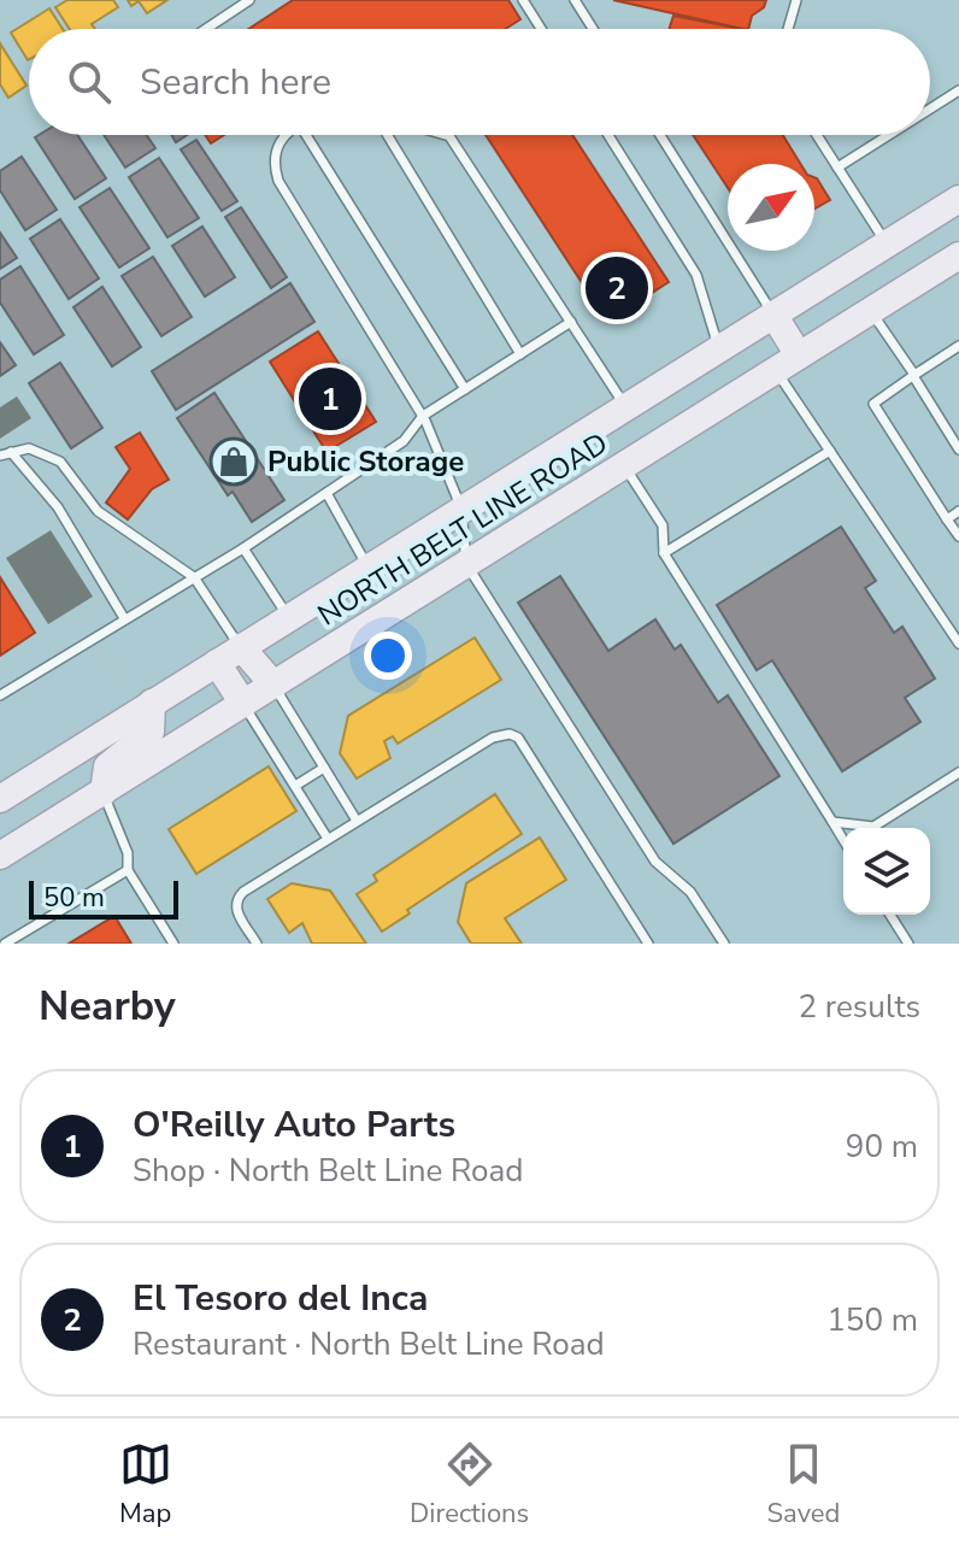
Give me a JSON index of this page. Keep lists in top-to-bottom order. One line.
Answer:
{"streets":{"main road":["NORTH BELT LINE ROAD"]},"places":{"shop":["Public Storage"]},"scale_bar":"50 m","north":"top right","page":{"search":"Search here","pins":["2","1"],"scale":"50 m","heading":["Nearby","2 results"],"list":[{"mark":"1","name":"O'Reilly Auto Parts","note":"Shop · North Belt Line Road","value":"90 m"},{"mark":"2","name":"El Tesoro del Inca","note":"Restaurant · North Belt Line Road","value":"150 m"}],"nav":["Map","Directions","Saved"]}}
